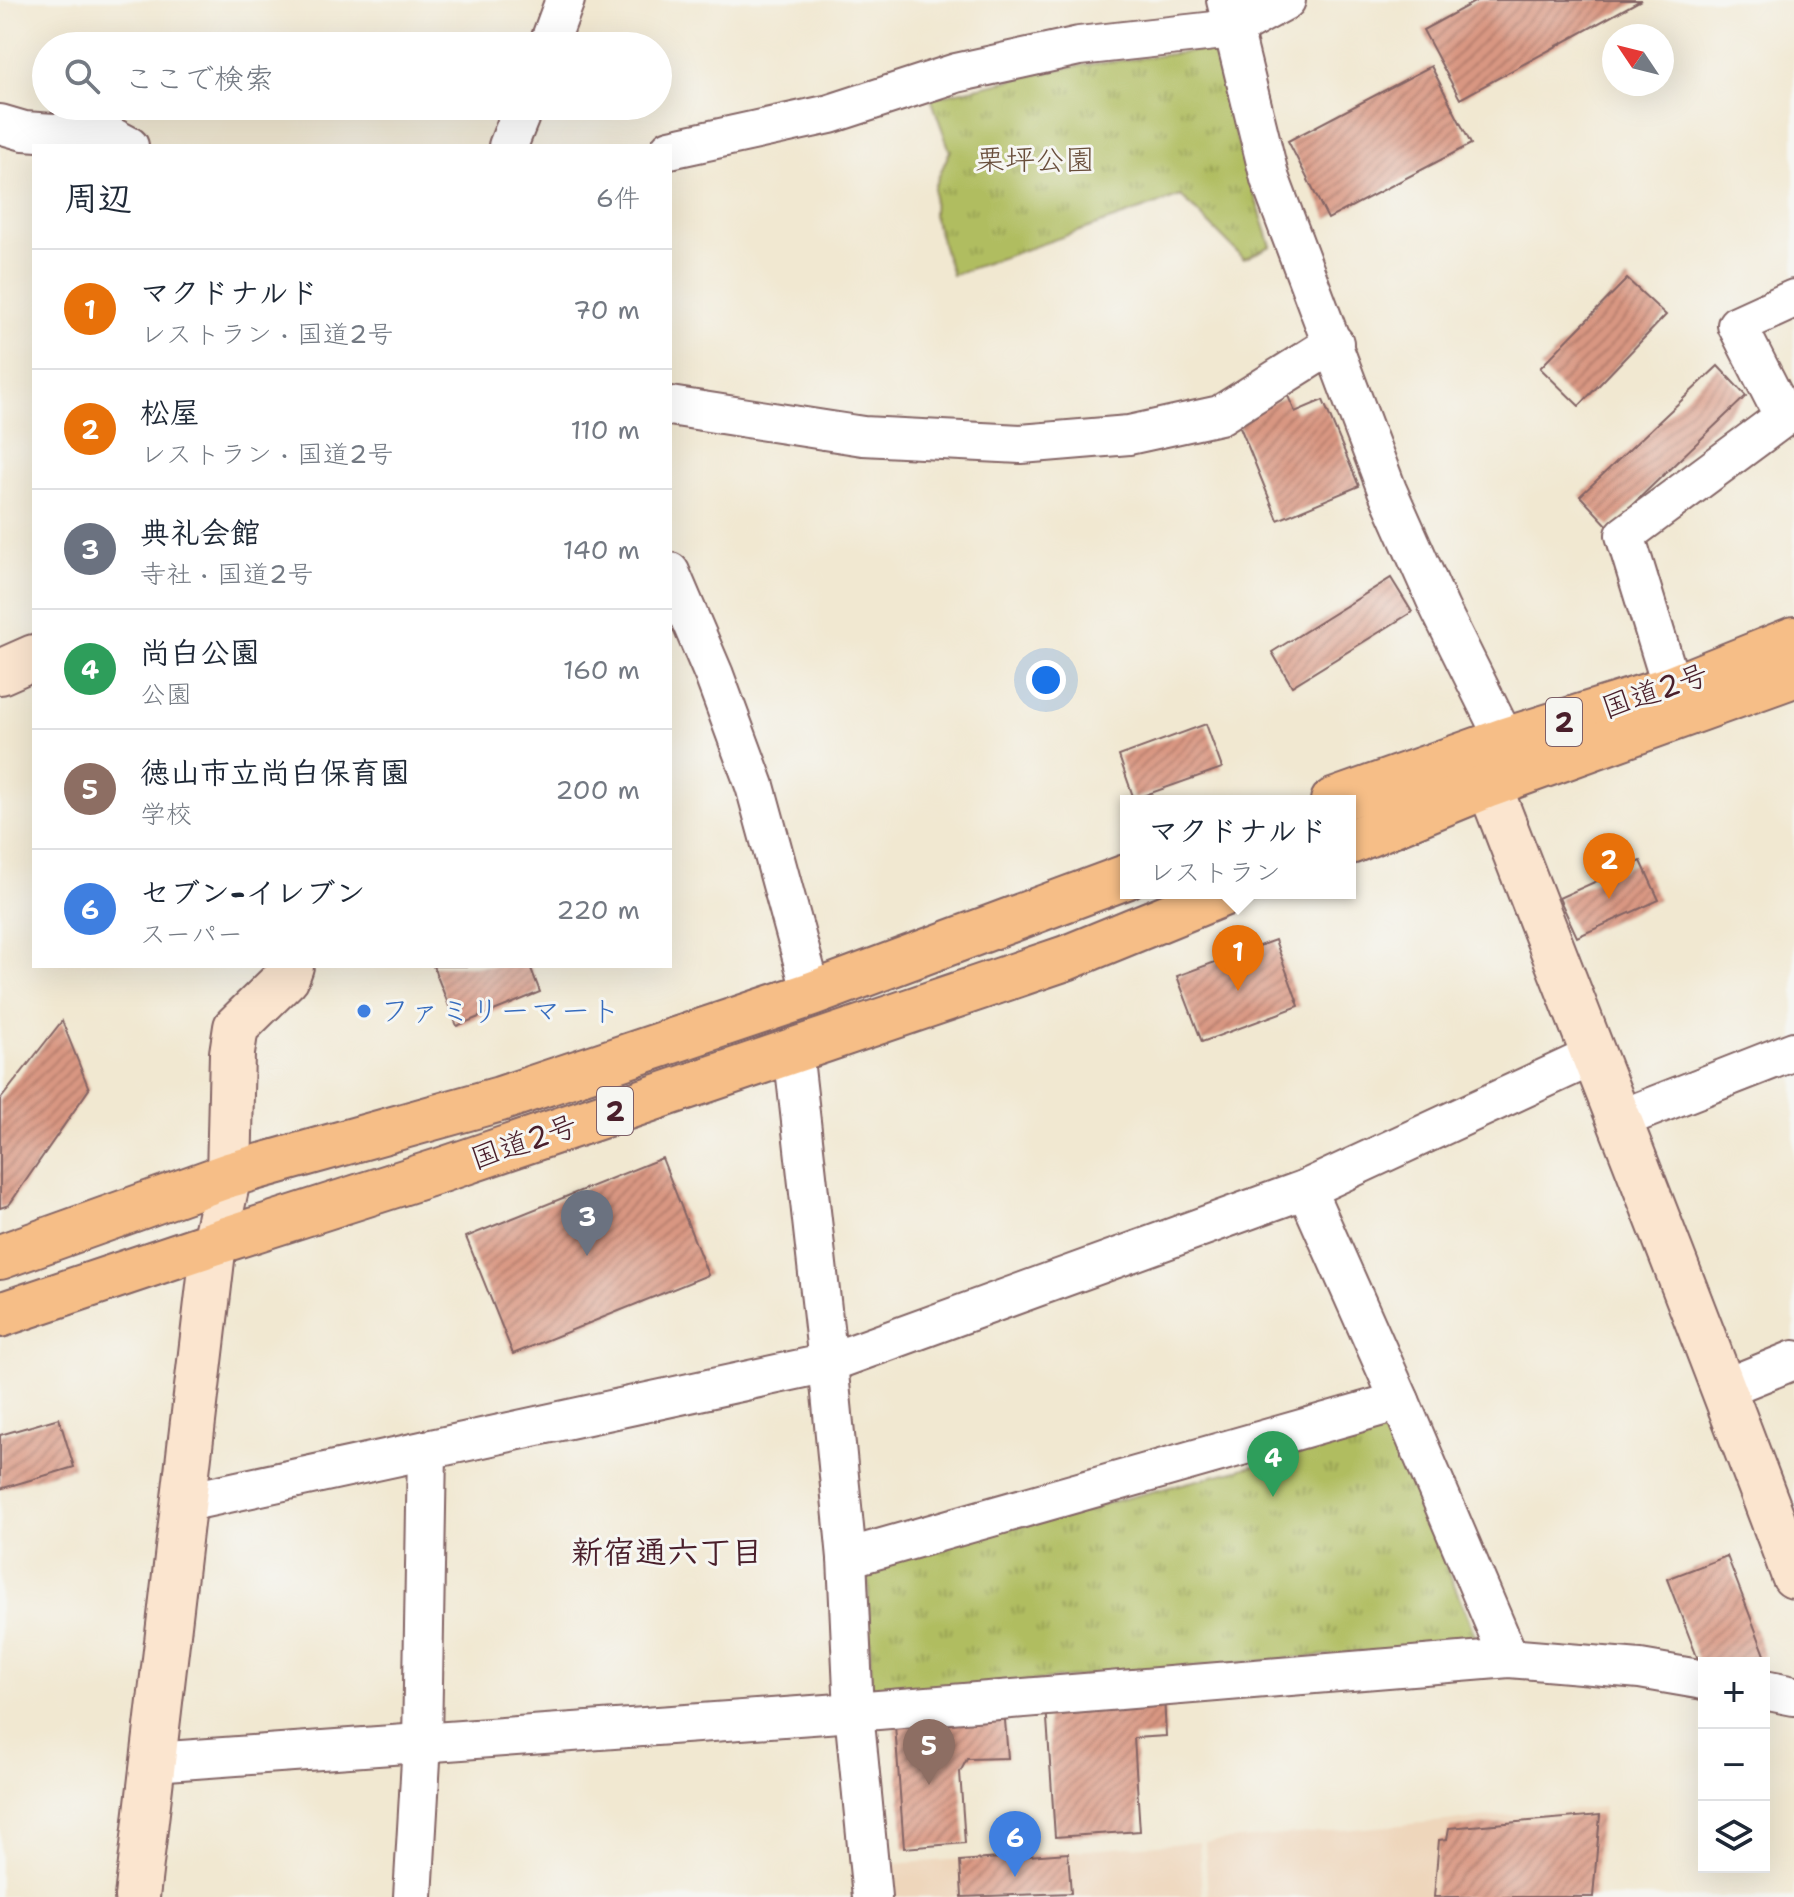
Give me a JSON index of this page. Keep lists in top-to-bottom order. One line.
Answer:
{"streets":{"highway":["国道2号","2"]},"districts":["新宿通六丁目"],"parks":["栗坪公園"],"places":["ファミリーマート"],"north":"top left","page":{"search":"ここで検索","heading":["周辺","6件"],"list":[{"mark":"1","name":"マクドナルド","note":"レストラン · 国道2号","value":"70 m"},{"mark":"2","name":"松屋","note":"レストラン · 国道2号","value":"110 m"},{"mark":"3","name":"典礼会館","note":"寺社 · 国道2号","value":"140 m"},{"mark":"4","name":"尚白公園","note":"公園","value":"160 m"},{"mark":"5","name":"徳山市立尚白保育園","note":"学校","value":"200 m"},{"mark":"6","name":"セブン-イレブン","note":"スーパー","value":"220 m"}],"popup":["マクドナルド","レストラン"],"pins":["2","1","3","4","5","6"],"map_buttons":["+","−"]}}
